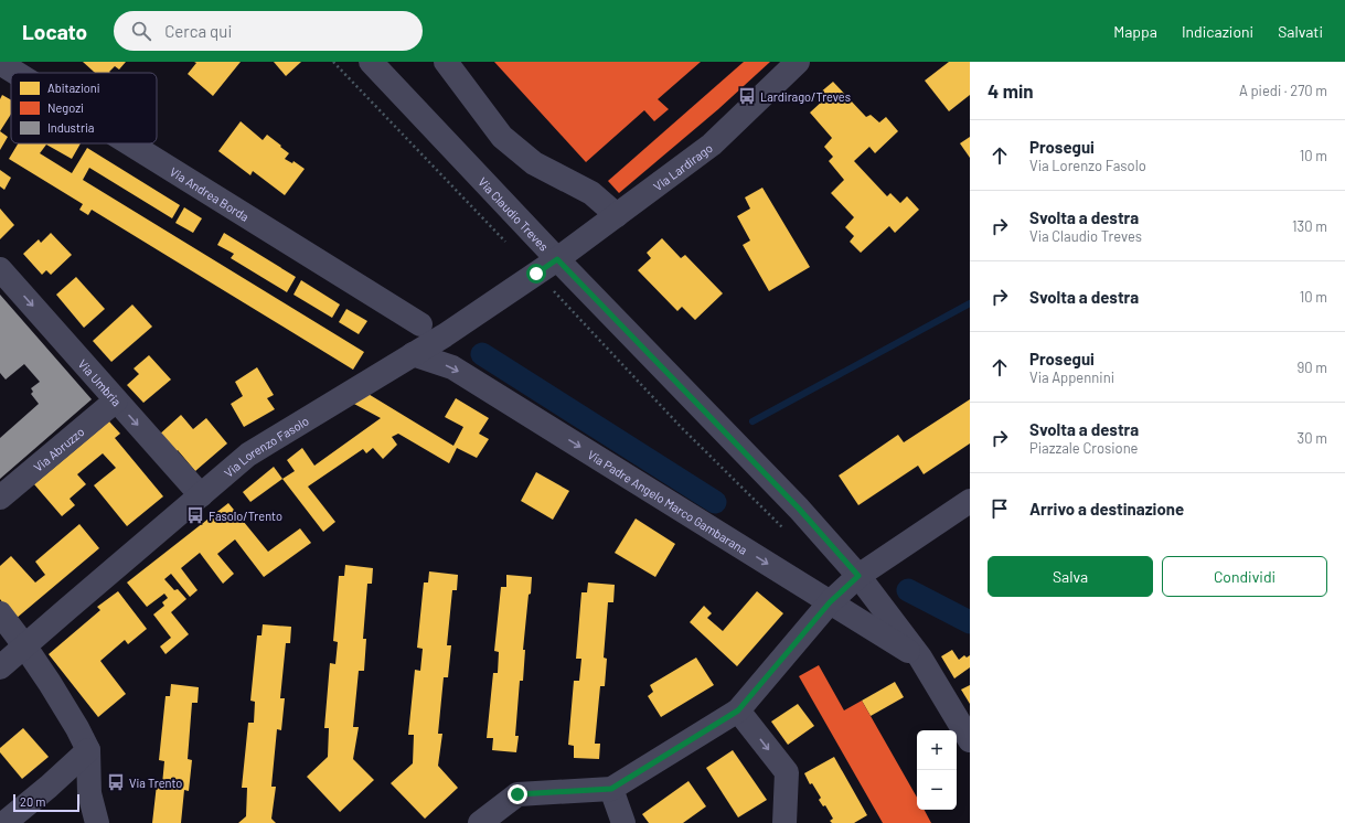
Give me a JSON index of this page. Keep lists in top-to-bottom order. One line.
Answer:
{"streets":{"street":["Via Lardirago","Via Andrea Borda","Via Claudio Treves","Via Umbria","Via Lorenzo Fasolo","Via Abruzzo","Via Padre Angelo Marco Gambarana"]},"crossings":[["Via Lardirago","Via Claudio Treves"],["Via Lardirago","Via Lorenzo Fasolo"],["Via Claudio Treves","Via Lorenzo Fasolo"],["Via Claudio Treves","Via Padre Angelo Marco Gambarana"],["Via Umbria","Via Lorenzo Fasolo"],["Via Umbria","Via Abruzzo"],["Via Lorenzo Fasolo","Via Padre Angelo Marco Gambarana"]],"one_way":["Via Umbria","Via Padre Angelo Marco Gambarana"],"places":{"bus stop":["Lardirago/Treves","Fasolo/Trento","Via Trento"]},"legend":["Abitazioni","Negozi","Industria"],"scale_bar":"20 m","page":{"header":"Locato","search":"Cerca qui","nav":["Mappa","Indicazioni","Salvati"],"heading":["4 min","A piedi · 270 m"],"list":[["Prosegui","Via Lorenzo Fasolo","10 m"],["Svolta a destra","Via Claudio Treves","130 m"],["Svolta a destra","10 m"],["Prosegui","Via Appennini","90 m"],["Svolta a destra","Piazzale Crosione","30 m"],"Arrivo a destinazione"],"buttons":["Salva","Condividi"],"map_buttons":["+","−"],"scale":"20 m"}}
